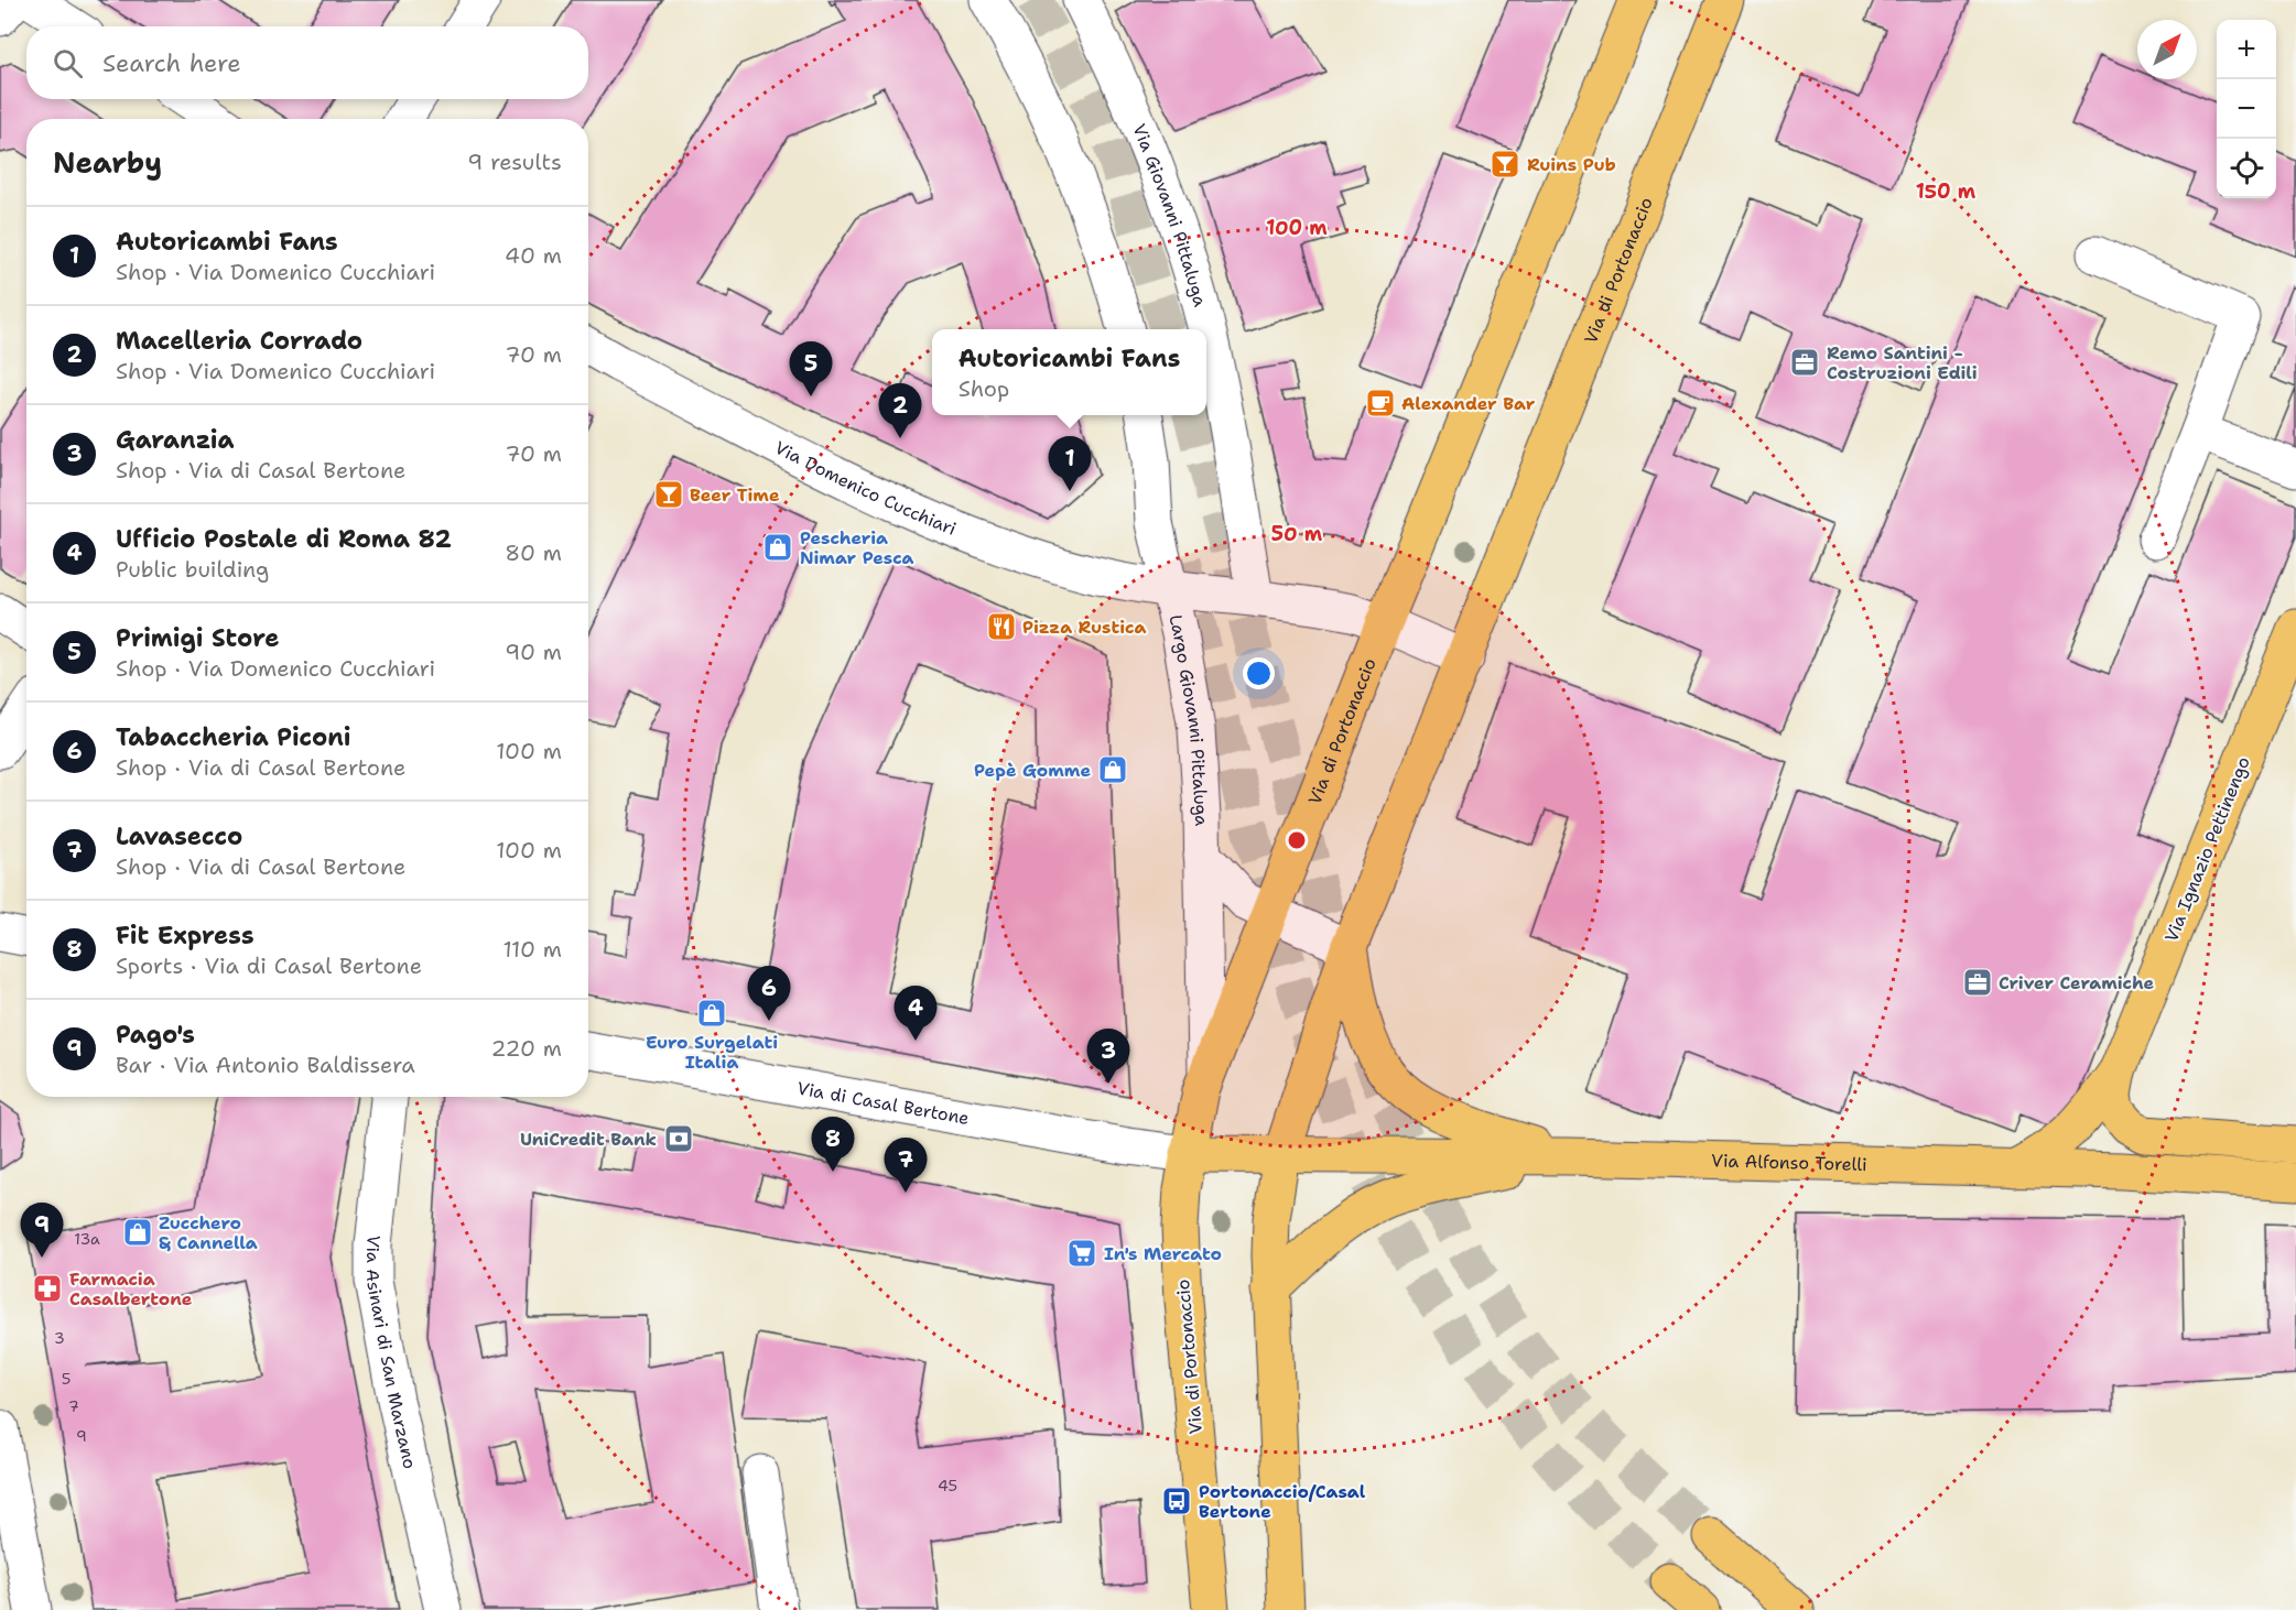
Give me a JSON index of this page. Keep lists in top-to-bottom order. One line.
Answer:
{"streets":{"main road":["Via di Portonaccio","Via Ignazio Pettinengo","Via Alfonso Torelli"],"street":["Via Giovanni Pittaluga","Via Domenico Cucchiari","Largo Giovanni Pittaluga","Via di Casal Bertone","Via Asinari di San Marzano"]},"crossings":[["Via Giovanni Pittaluga","Largo Giovanni Pittaluga"],["Via di Portonaccio","Largo Giovanni Pittaluga"],["Via di Portonaccio","Via di Casal Bertone"],["Via di Portonaccio","Via Alfonso Torelli"],["Via Domenico Cucchiari","Largo Giovanni Pittaluga"],["Via Ignazio Pettinengo","Via Alfonso Torelli"],["Via di Casal Bertone","Via Alfonso Torelli"]],"places":{"bar":["Ruins Pub","Beer Time"],"office":["Remo Santini - Costruzioni Edili","Criver Ceramiche"],"cafe":["Alexander Bar"],"shop":["Pescheria Nimar Pesca","Pepè Gomme","Euro Surgelati Italia","Zucchero & Cannella"],"restaurant":["Pizza Rustica"],"bank":["UniCredit Bank"],"supermarket":["In's Mercato"],"pharmacy":["Farmacia Casalbertone"],"bus stop":["Portonaccio/Casal Bertone"]},"house_numbers":["13a","3","5","7","9","45"],"north":"top right","page":{"map_buttons":["+","−"],"search":"Search here","heading":["Nearby","9 results"],"list":[{"mark":"1","name":"Autoricambi Fans","note":"Shop · Via Domenico Cucchiari","value":"40 m"},{"mark":"2","name":"Macelleria Corrado","note":"Shop · Via Domenico Cucchiari","value":"70 m"},{"mark":"3","name":"Garanzia","note":"Shop · Via di Casal Bertone","value":"70 m"},{"mark":"4","name":"Ufficio Postale di Roma 82","note":"Public building","value":"80 m"},{"mark":"5","name":"Primigi Store","note":"Shop · Via Domenico Cucchiari","value":"90 m"},{"mark":"6","name":"Tabaccheria Piconi","note":"Shop · Via di Casal Bertone","value":"100 m"},{"mark":"7","name":"Lavasecco","note":"Shop · Via di Casal Bertone","value":"100 m"},{"mark":"8","name":"Fit Express","note":"Sports · Via di Casal Bertone","value":"110 m"},{"mark":"9","name":"Pago's","note":"Bar · Via Antonio Baldissera","value":"220 m"}],"popup":["Autoricambi Fans","Shop"],"pins":["5","2","1","6","4","3","8","7","9"]},"rings":["150 m","100 m","50 m"]}
